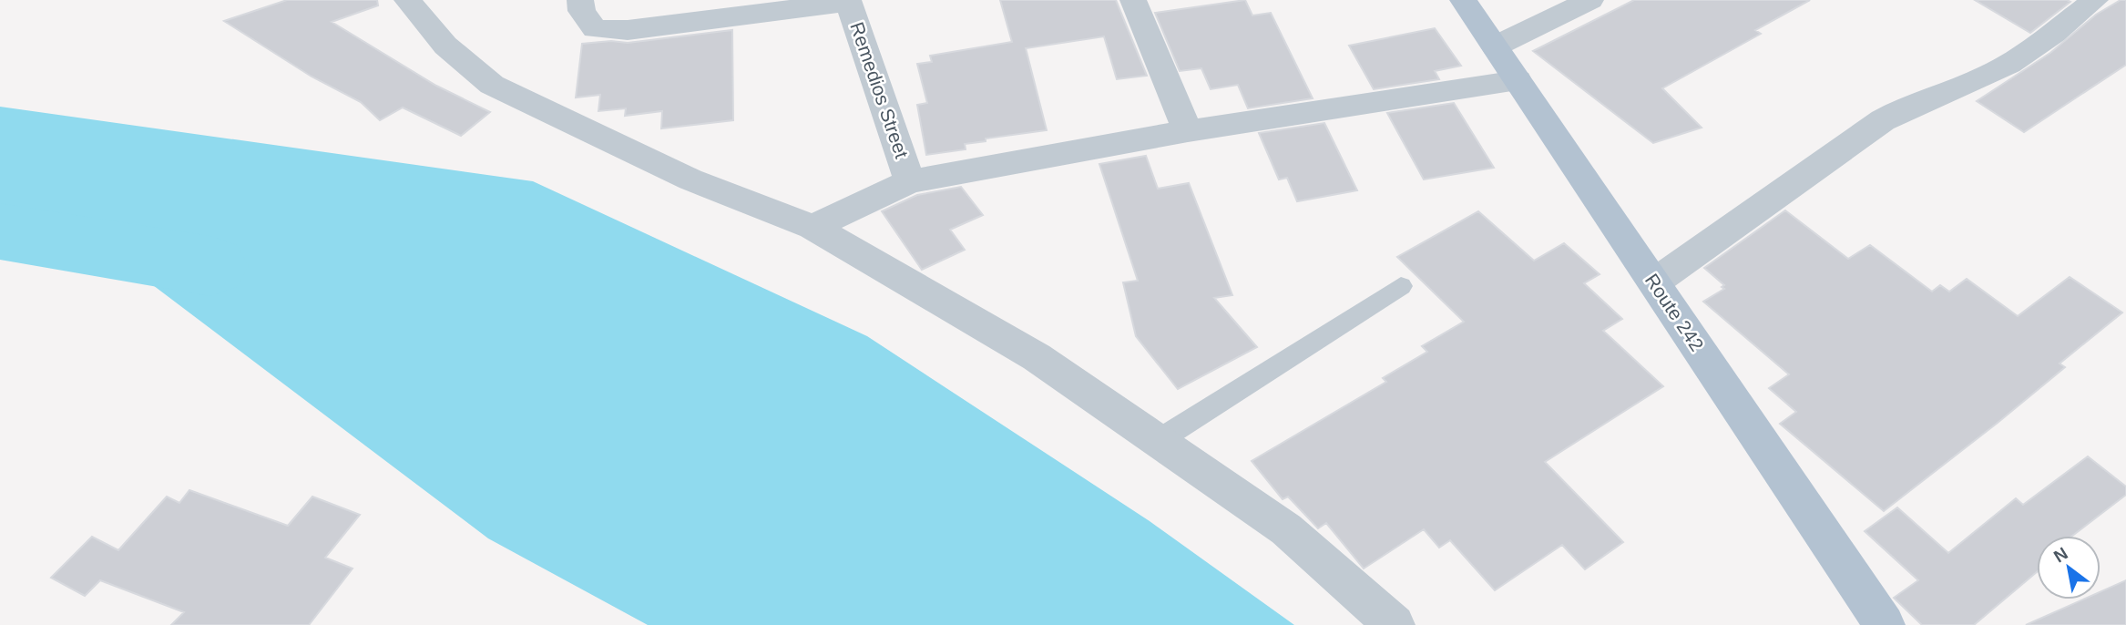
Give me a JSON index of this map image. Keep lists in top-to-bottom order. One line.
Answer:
{"streets":{"main road":["Route 242"],"street":["Remedios Street"]},"north":"top left"}
